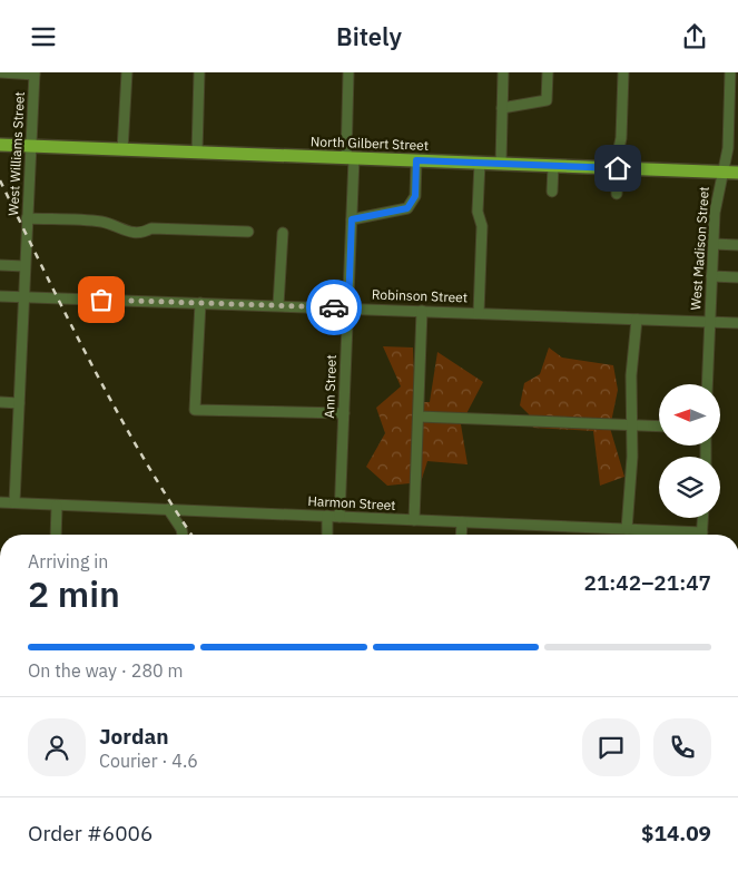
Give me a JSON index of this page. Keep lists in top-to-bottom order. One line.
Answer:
{"streets":{"main road":["North Gilbert Street"],"street":["West Williams Street","West Madison Street","Robinson Street","Ann Street","Harmon Street"]},"crossings":[["North Gilbert Street","West Williams Street"],["North Gilbert Street","West Madison Street"],["North Gilbert Street","Ann Street"],["West Williams Street","Robinson Street"],["West Williams Street","Harmon Street"],["West Madison Street","Robinson Street"],["Robinson Street","Ann Street"],["Ann Street","Harmon Street"]],"north":"left","page":{"header":"Bitely","heading":["2 min","Arriving in","21:42–21:47"],"panel":["Jordan","Courier · 4.6","Order #6006","$14.09"],"bar":"On the way · 280 m"}}
